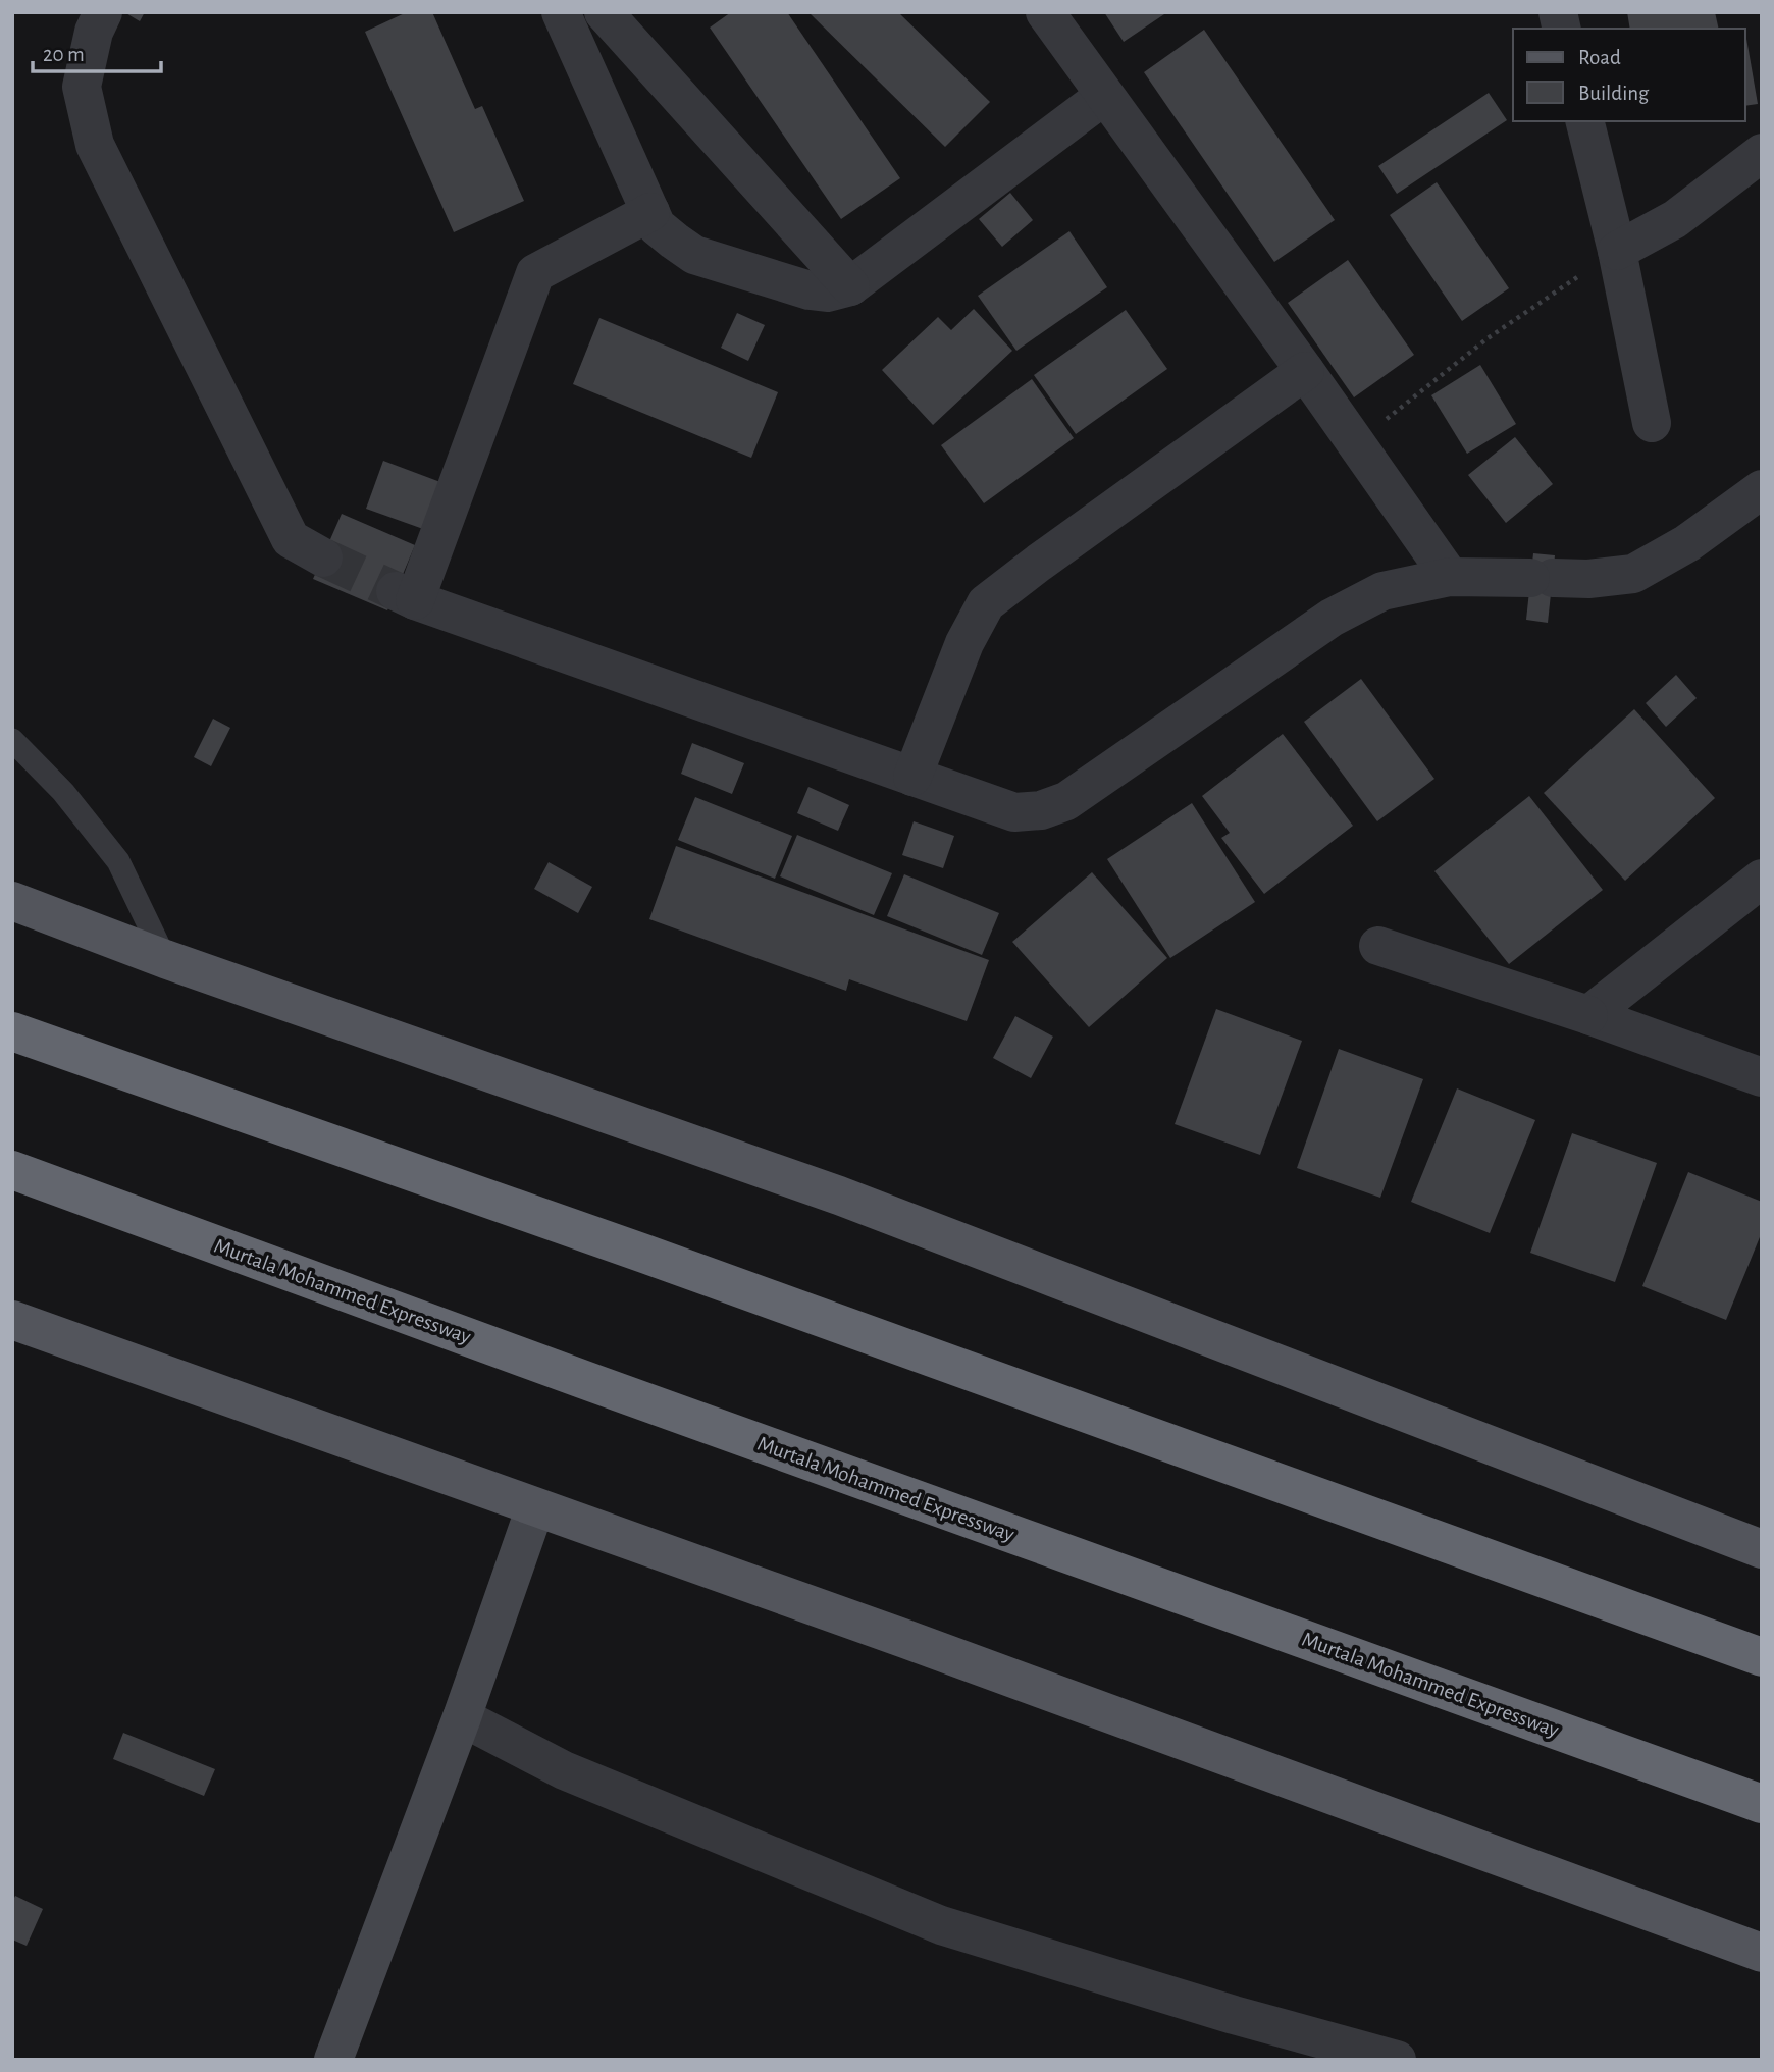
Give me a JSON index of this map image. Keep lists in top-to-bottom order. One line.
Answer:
{"streets":{"highway":["Murtala Mohammed Expressway"]},"legend":["Road","Building"],"scale_bar":"20 m"}
